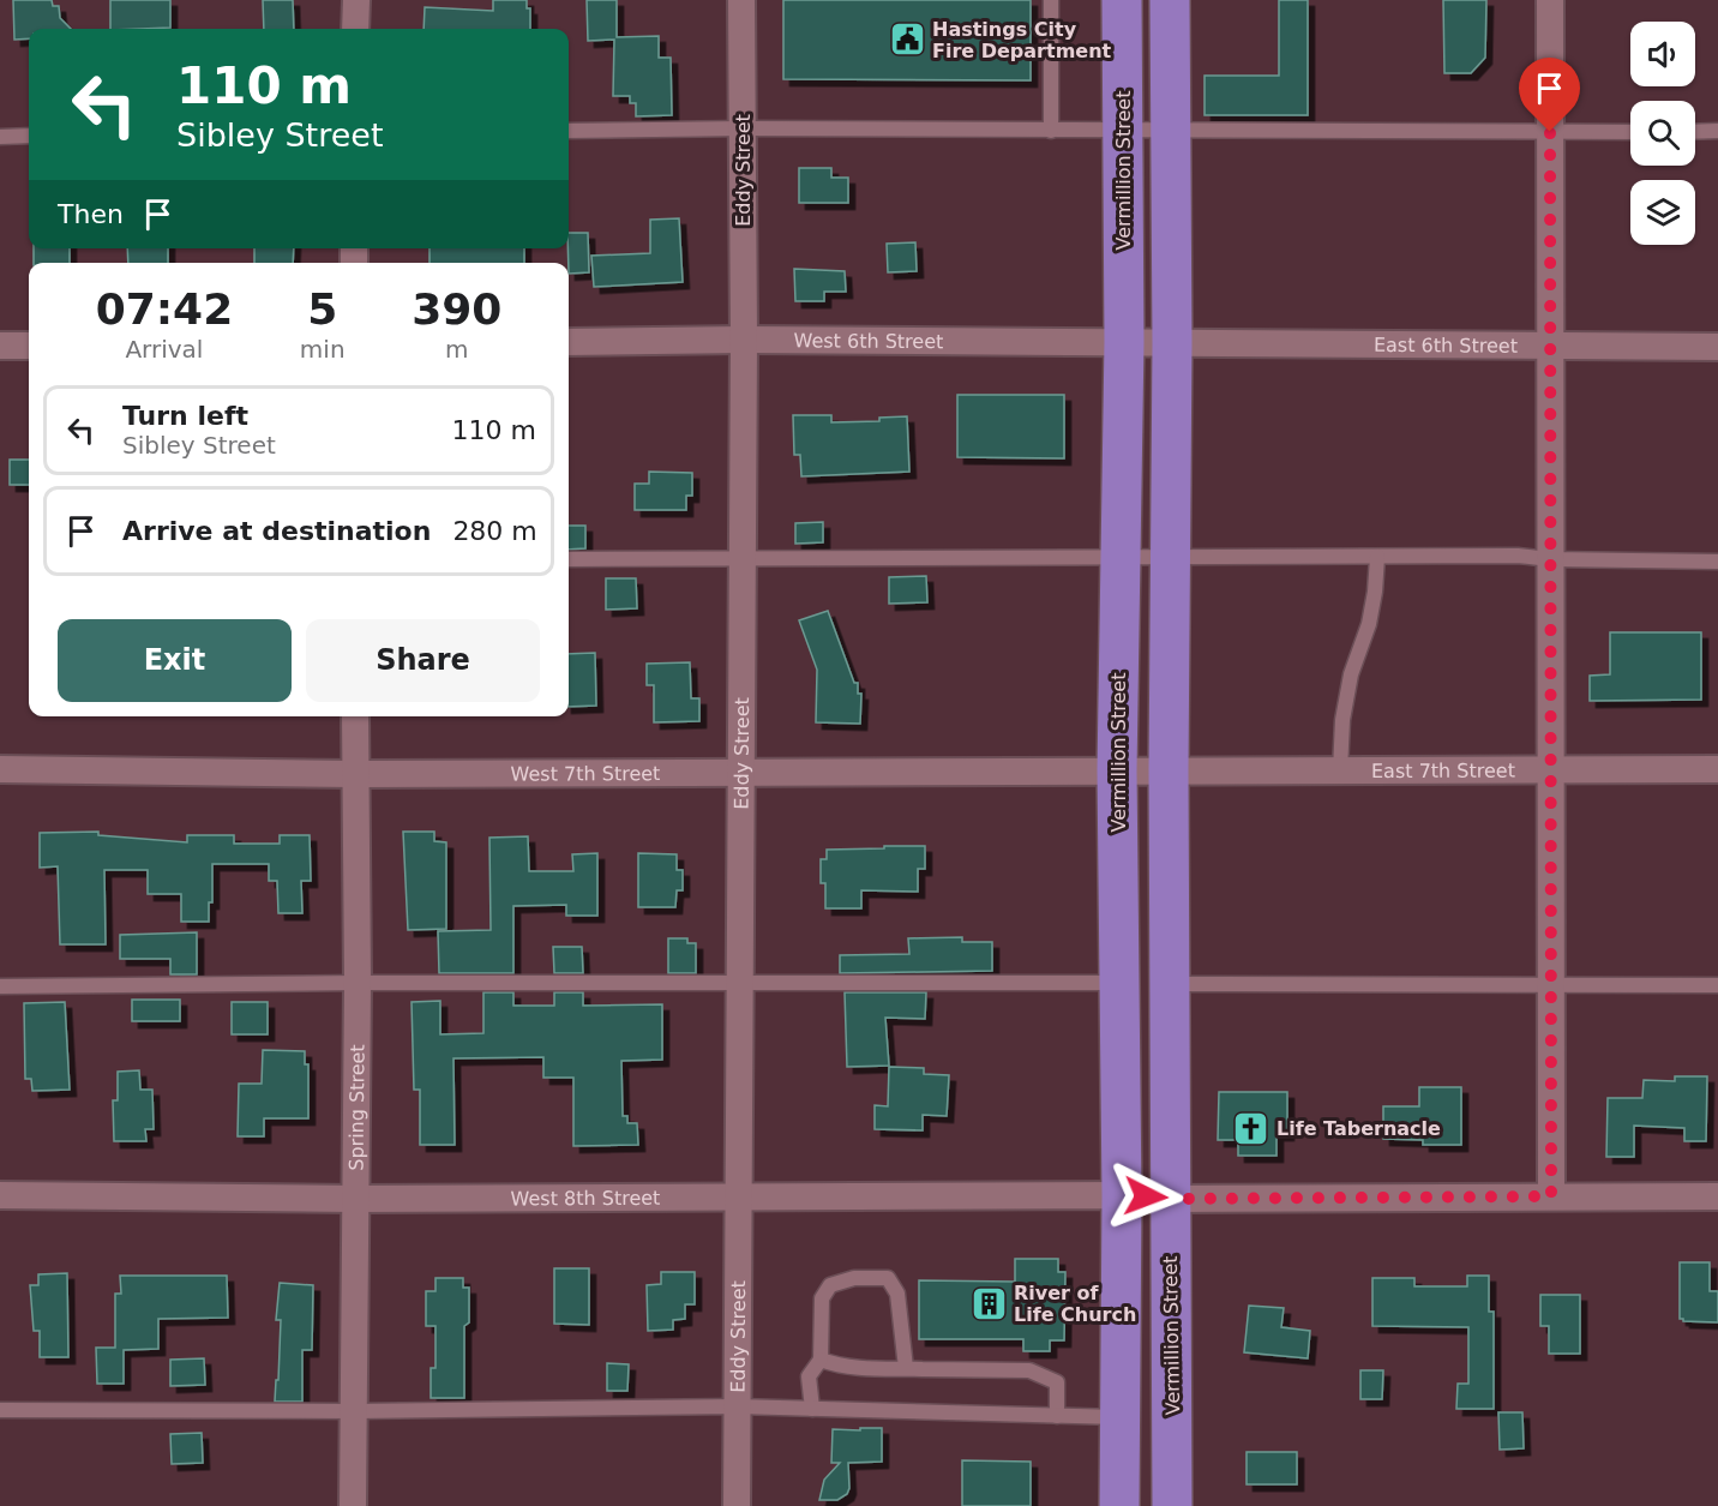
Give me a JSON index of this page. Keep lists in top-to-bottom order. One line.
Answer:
{"streets":{"highway":["Vermillion Street"],"street":["Eddy Street","West 6th Street","East 6th Street","East 7th Street","West 7th Street","Spring Street","West 8th Street"]},"crossings":[["Eddy Street","West 6th Street"],["Eddy Street","West 7th Street"],["Eddy Street","West 8th Street"],["Vermillion Street","West 6th Street"],["Vermillion Street","East 6th Street"],["Vermillion Street","East 7th Street"],["Vermillion Street","West 7th Street"],["Vermillion Street","West 8th Street"],["West 6th Street","East 6th Street"],["East 7th Street","West 7th Street"],["West 7th Street","Spring Street"],["Spring Street","West 8th Street"]],"places":{"public building":["Hastings City Fire Department"],"church":["Life Tabernacle"],"building":["River of Life Church"]},"page":{"turn":["110 m","Sibley Street"],"then":"Then","eta":["07:42","Arrival","5","min","390","m"],"list":[{"name":"Turn left","note":"Sibley Street","value":"110 m"},{"name":"Arrive at destination","value":"280 m"}],"buttons":["Exit","Share"]}}
